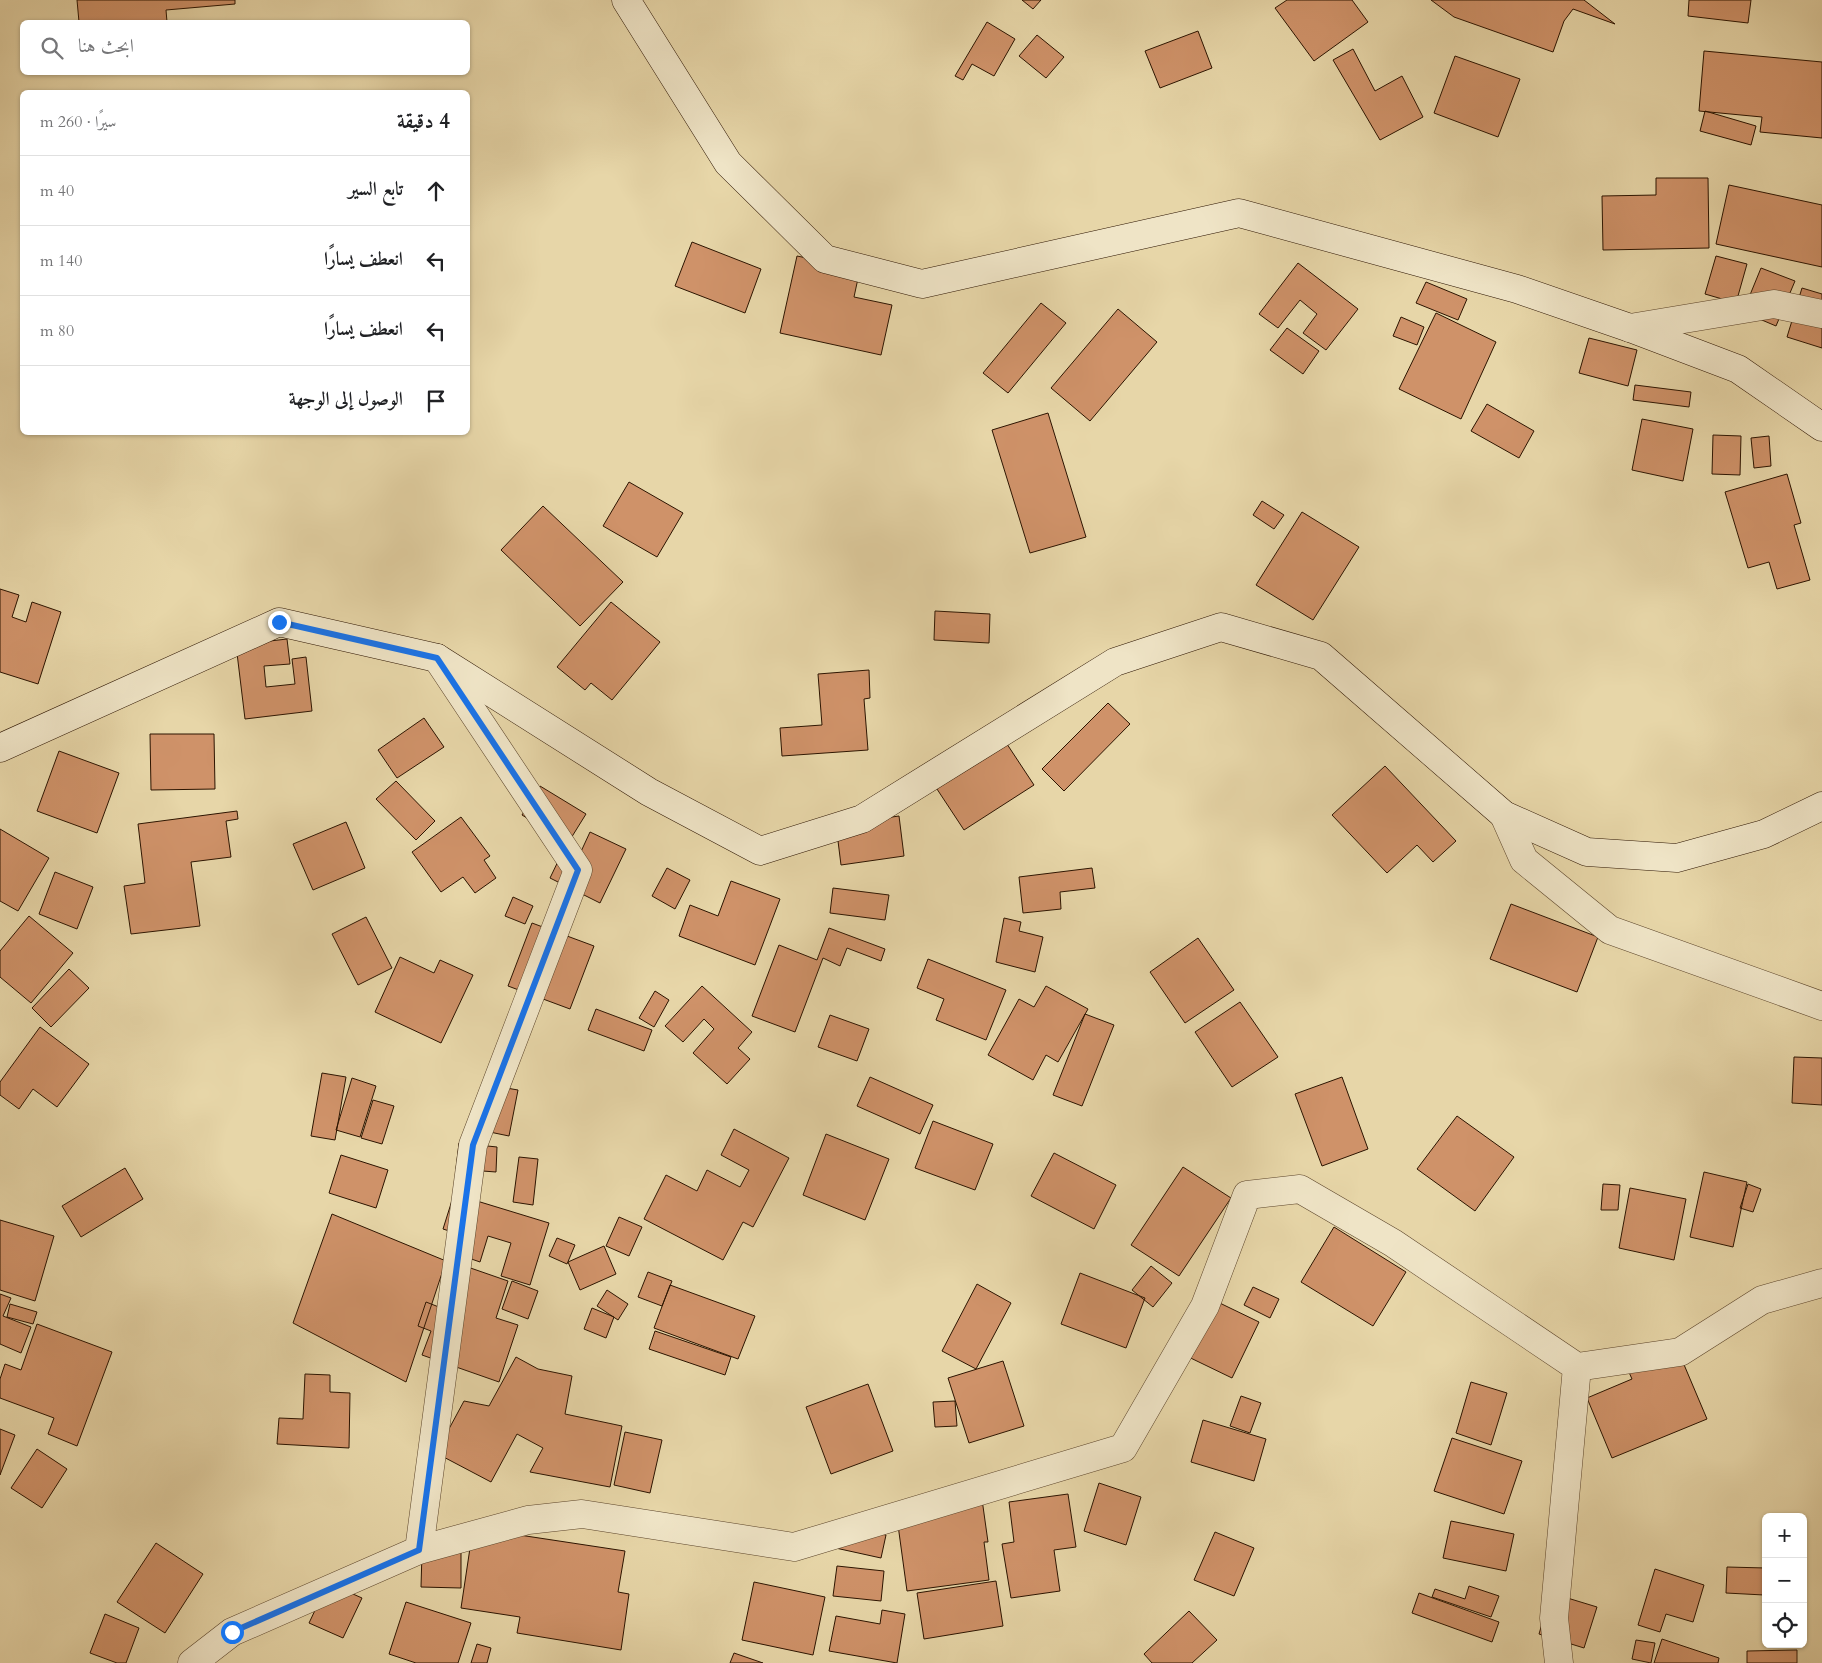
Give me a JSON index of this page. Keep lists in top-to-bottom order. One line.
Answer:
{"page":{"search":"ابحث هنا","heading":["4 دقيقة","سيرًا · 260 m"],"list":[["تابع السير","40 m"],["انعطف يسارًا","140 m"],["انعطف يسارًا","80 m"],"الوصول إلى الوجهة"],"map_buttons":["+","−"]}}
